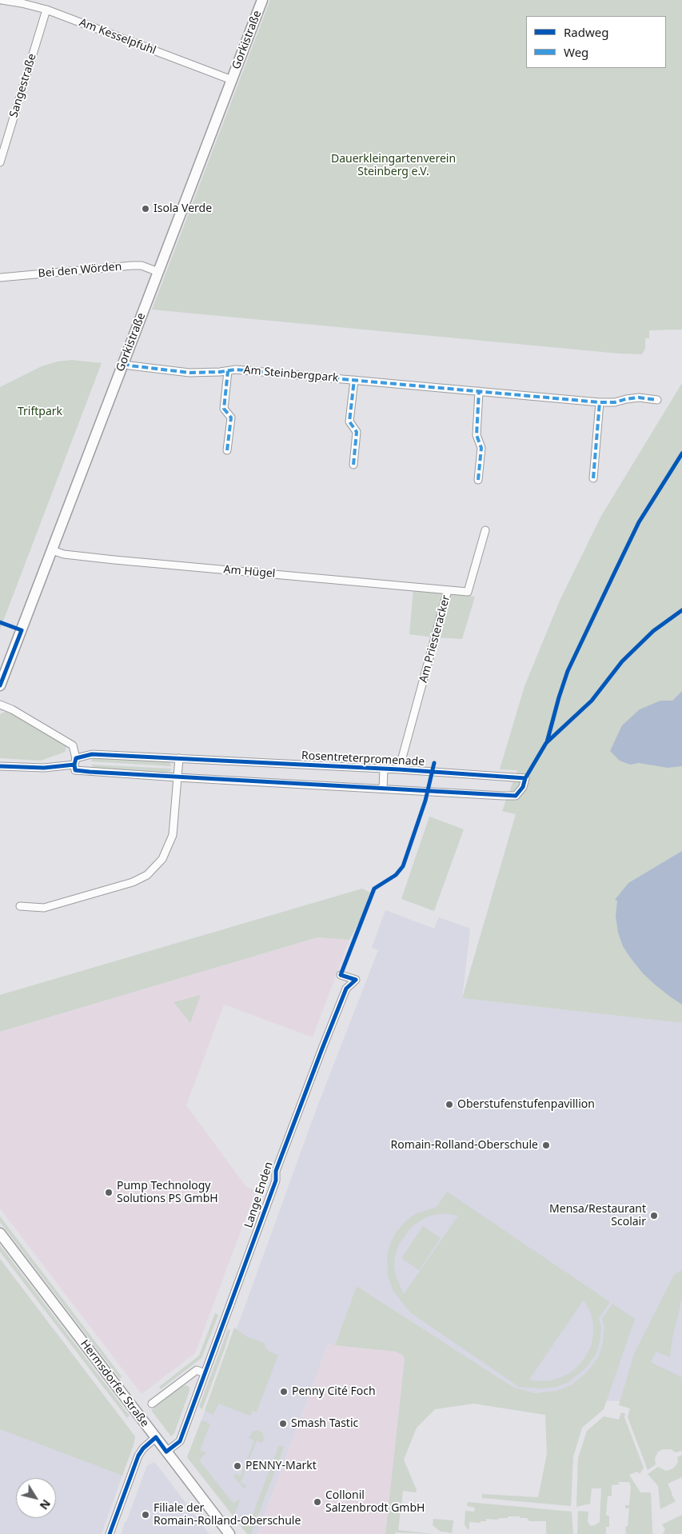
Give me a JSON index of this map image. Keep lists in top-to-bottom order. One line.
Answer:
{"streets":{"main road":["Gorkistraße","Hermsdorfer Straße"],"street":["Am Kesselpfuhl","Sangestraße","Bei den Wörden","Am Steinbergpark","Am Hügel","Am Priesteracker","Rosentreterpromenade","Lange Enden"]},"crossings":[["Am Kesselpfuhl","Gorkistraße"],["Am Kesselpfuhl","Sangestraße"],["Gorkistraße","Bei den Wörden"],["Gorkistraße","Am Steinbergpark"],["Gorkistraße","Am Hügel"],["Am Hügel","Am Priesteracker"],["Am Priesteracker","Rosentreterpromenade"],["Lange Enden","Hermsdorfer Straße"]],"parks":["Dauerkleingartenverein Steinberg e.V.","Triftpark"],"places":["Isola Verde","Oberstufenstufenpavillion","Romain-Rolland-Oberschule","Pump Technology Solutions PS GmbH","Mensa/Restaurant Scolair","Penny Cité Foch","Smash Tastic","PENNY-Markt","Collonil Salzenbrodt GmbH","Filiale der Romain-Rolland-Oberschule"],"legend":["Radweg","Weg"],"north":"bottom right"}
